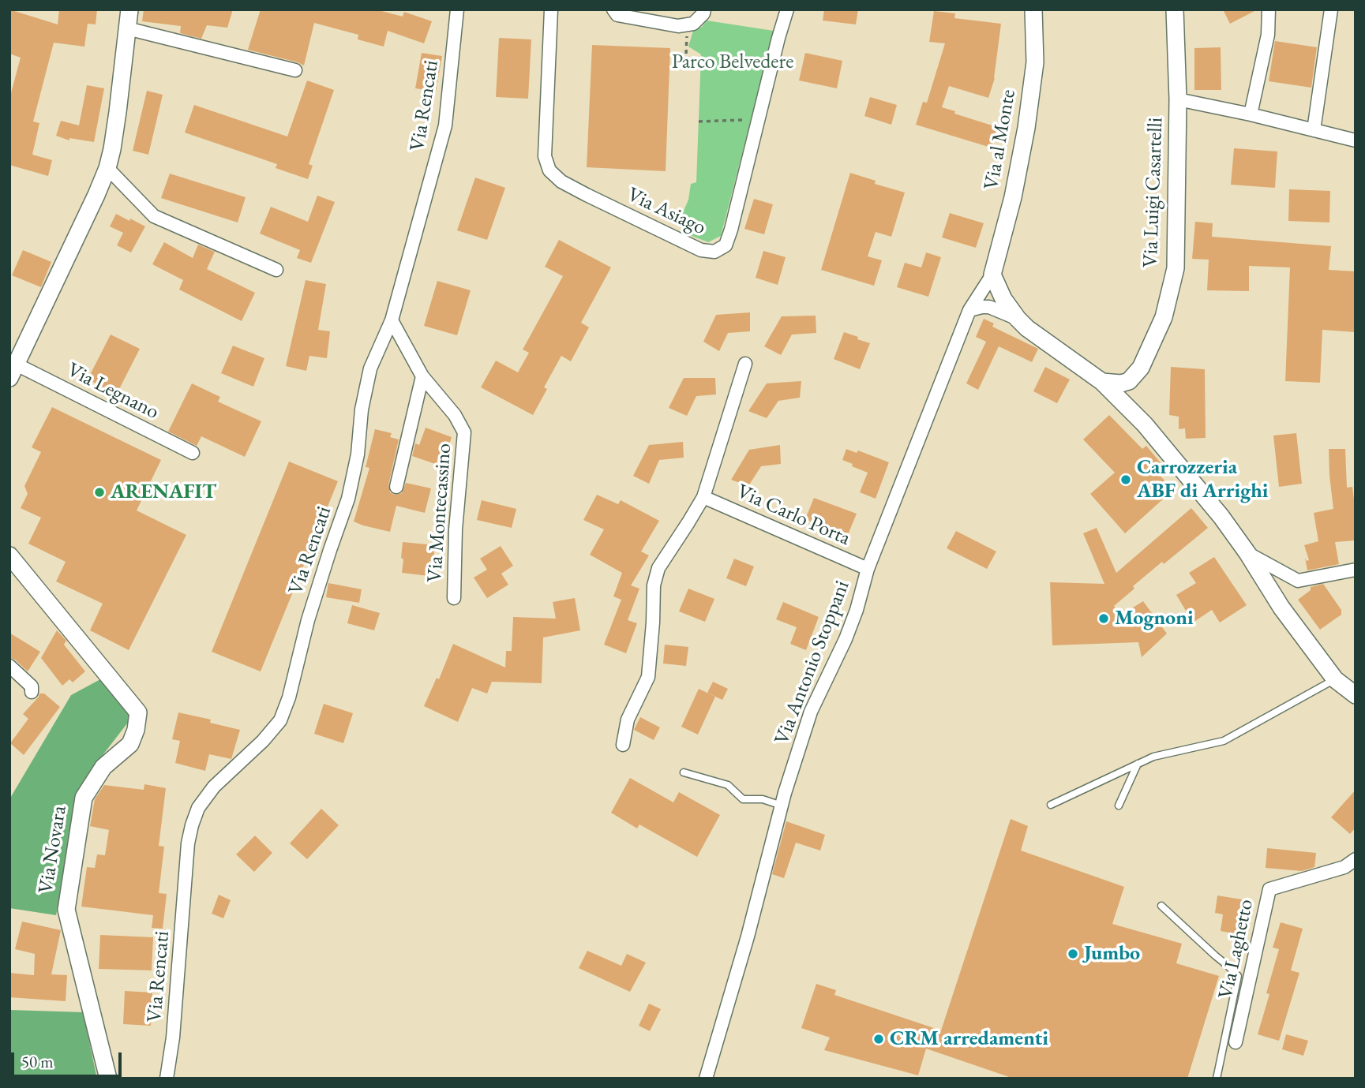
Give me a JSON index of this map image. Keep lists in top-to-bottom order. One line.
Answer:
{"streets":{"main road":["Via al Monte","Via Luigi Casartelli","Via Novara"],"street":["Via Rencati","Via Asiago","Via Legnano","Via Montecassino","Via Carlo Porta","Via Antonio Stoppani","Via Laghetto"]},"crossings":[["Via Rencati","Via Montecassino"],["Via al Monte","Via Antonio Stoppani"],["Via Carlo Porta","Via Antonio Stoppani"]],"parks":["Parco Belvedere"],"places":["Carrozzeria ABF di Arrighi","ARENAFIT","Mognoni","Jumbo","CRM arredamenti"],"scale_bar":"50 m"}
